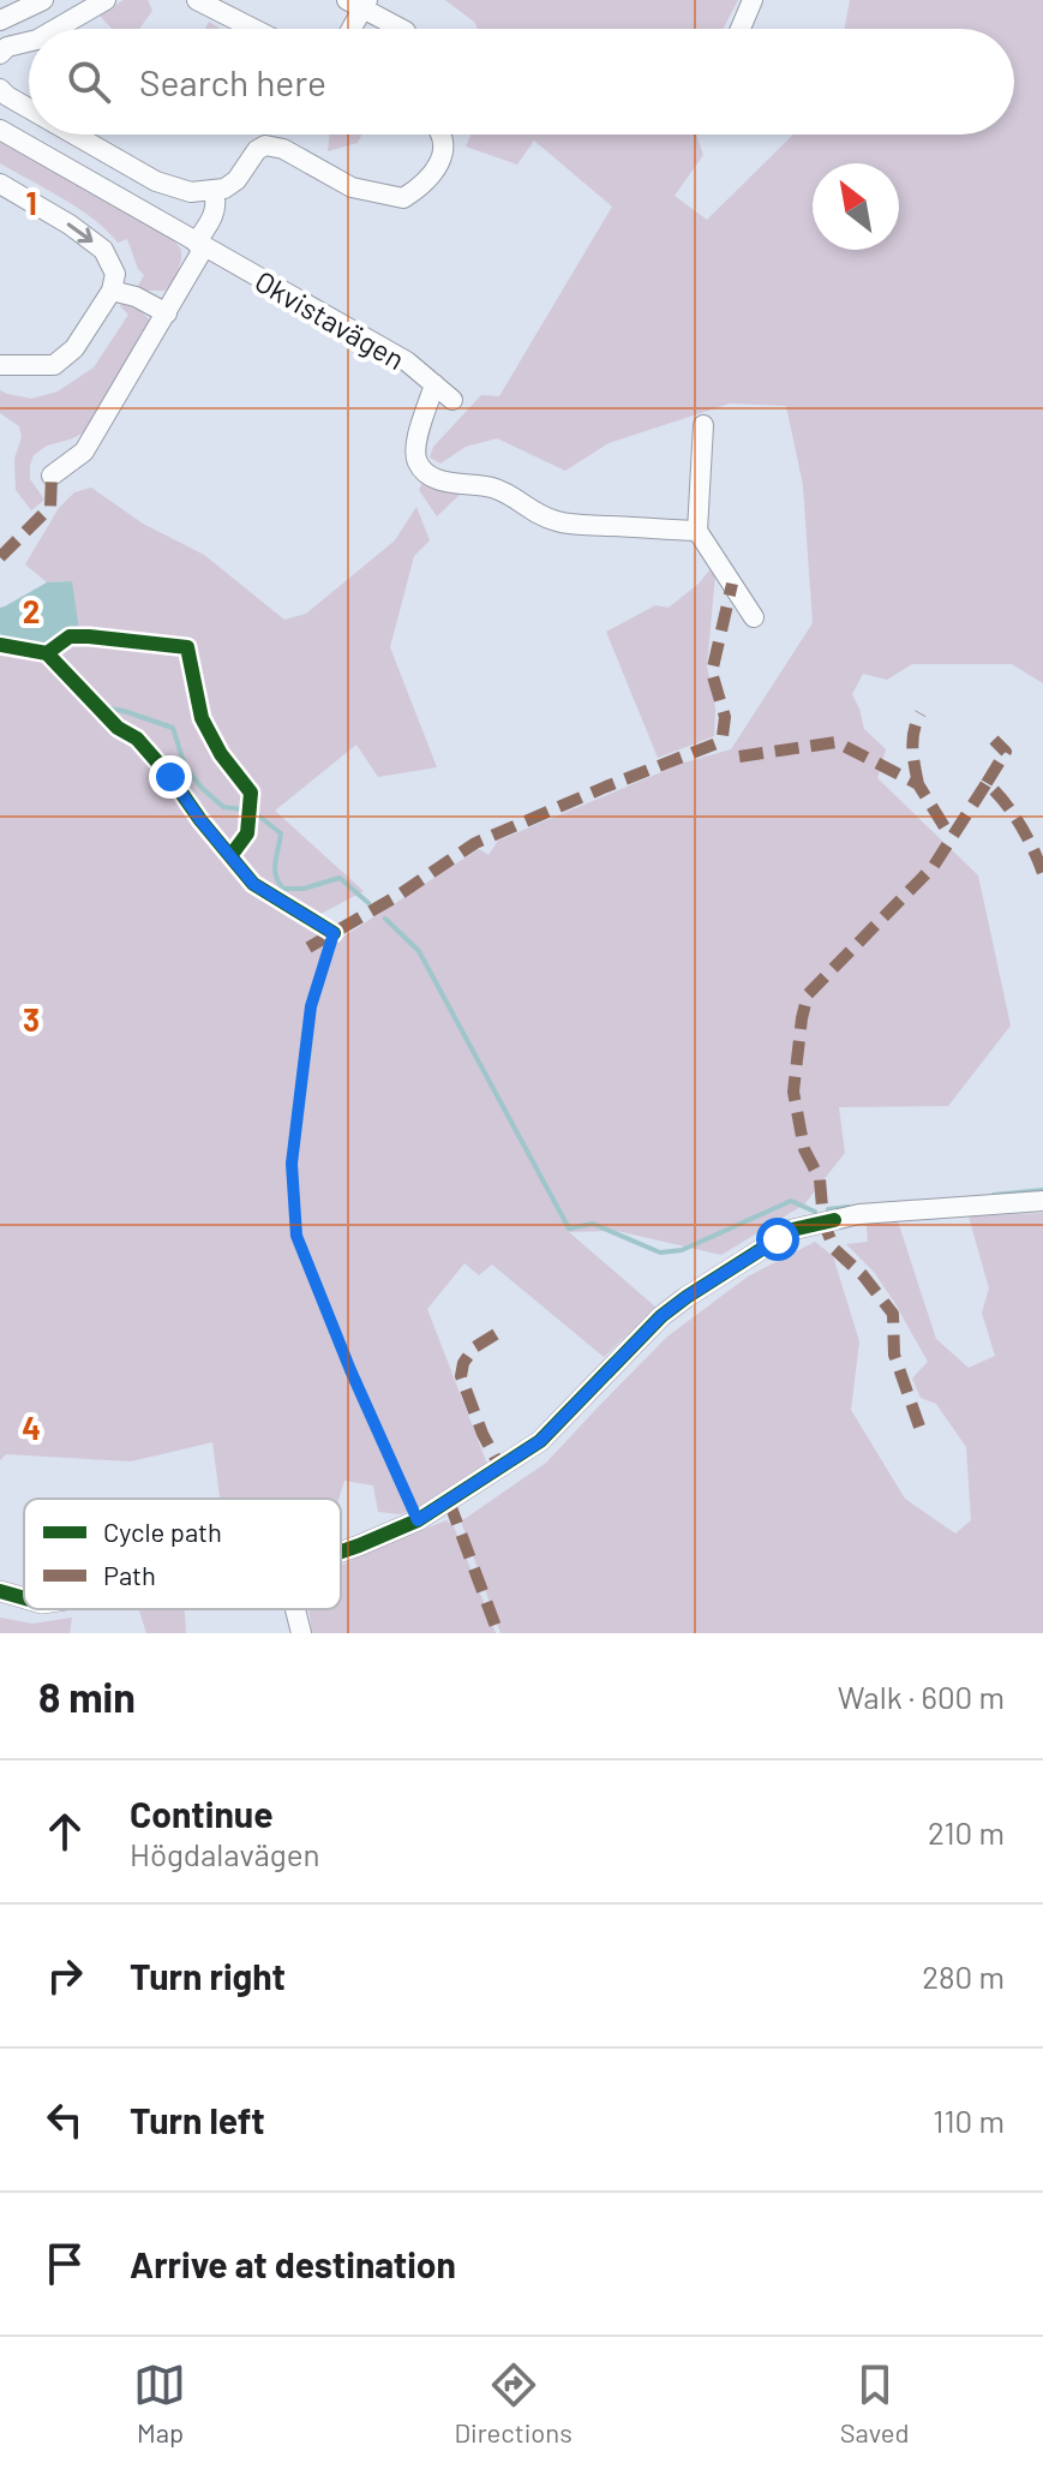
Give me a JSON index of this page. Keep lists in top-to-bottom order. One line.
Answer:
{"streets":{"street":["Okvistavägen"]},"legend":["Cycle path","Path"],"north":"top left","page":{"search":"Search here","heading":["8 min","Walk · 600 m"],"list":[["Continue","Högdalavägen","210 m"],["Turn right","280 m"],["Turn left","110 m"],"Arrive at destination"],"nav":["Map","Directions","Saved"]},"grid":{"rows":["1","2","3","4"]}}
